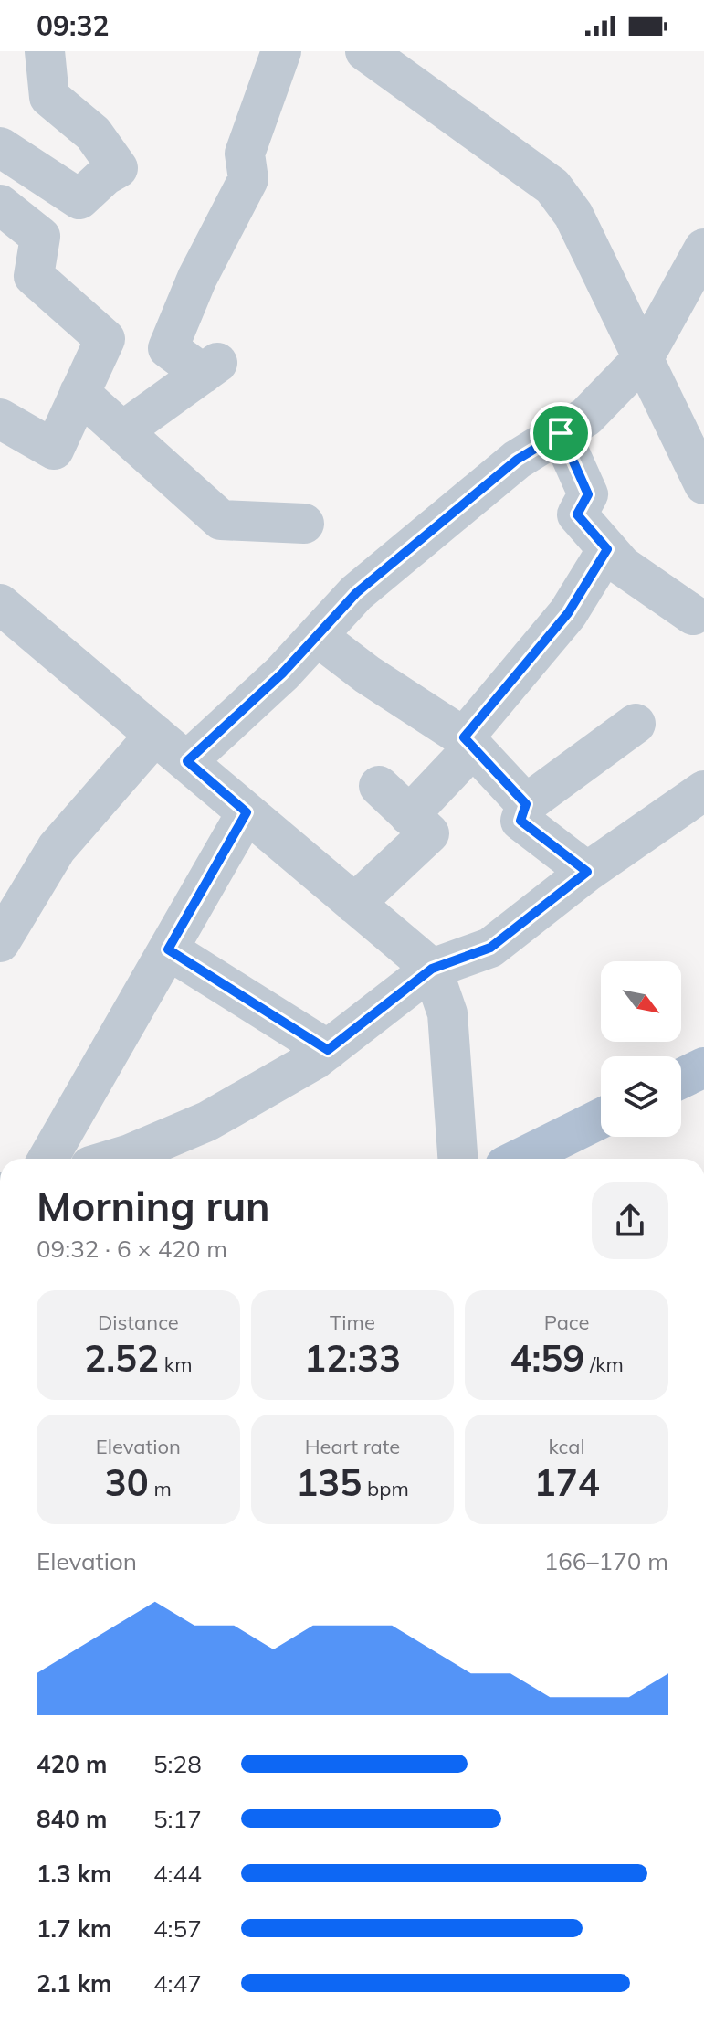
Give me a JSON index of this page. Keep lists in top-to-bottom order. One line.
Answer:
{"north":"bottom right","page":{"status":"09:32","heading":["Morning run","09:32 · 6 × 420 m"],"stats":[["Distance","2.52 km"],["Time","12:33"],["Pace","4:59 /km"],["Elevation","30 m"],["Heart rate","135 bpm"],["kcal","174"]],"chart":["Elevation","166–170 m"],"list":[{"name":"420 m","note":"5:28"},{"name":"840 m","note":"5:17"},{"name":"1.3 km","note":"4:44"},{"name":"1.7 km","note":"4:57"},{"name":"2.1 km","note":"4:47"}]}}
